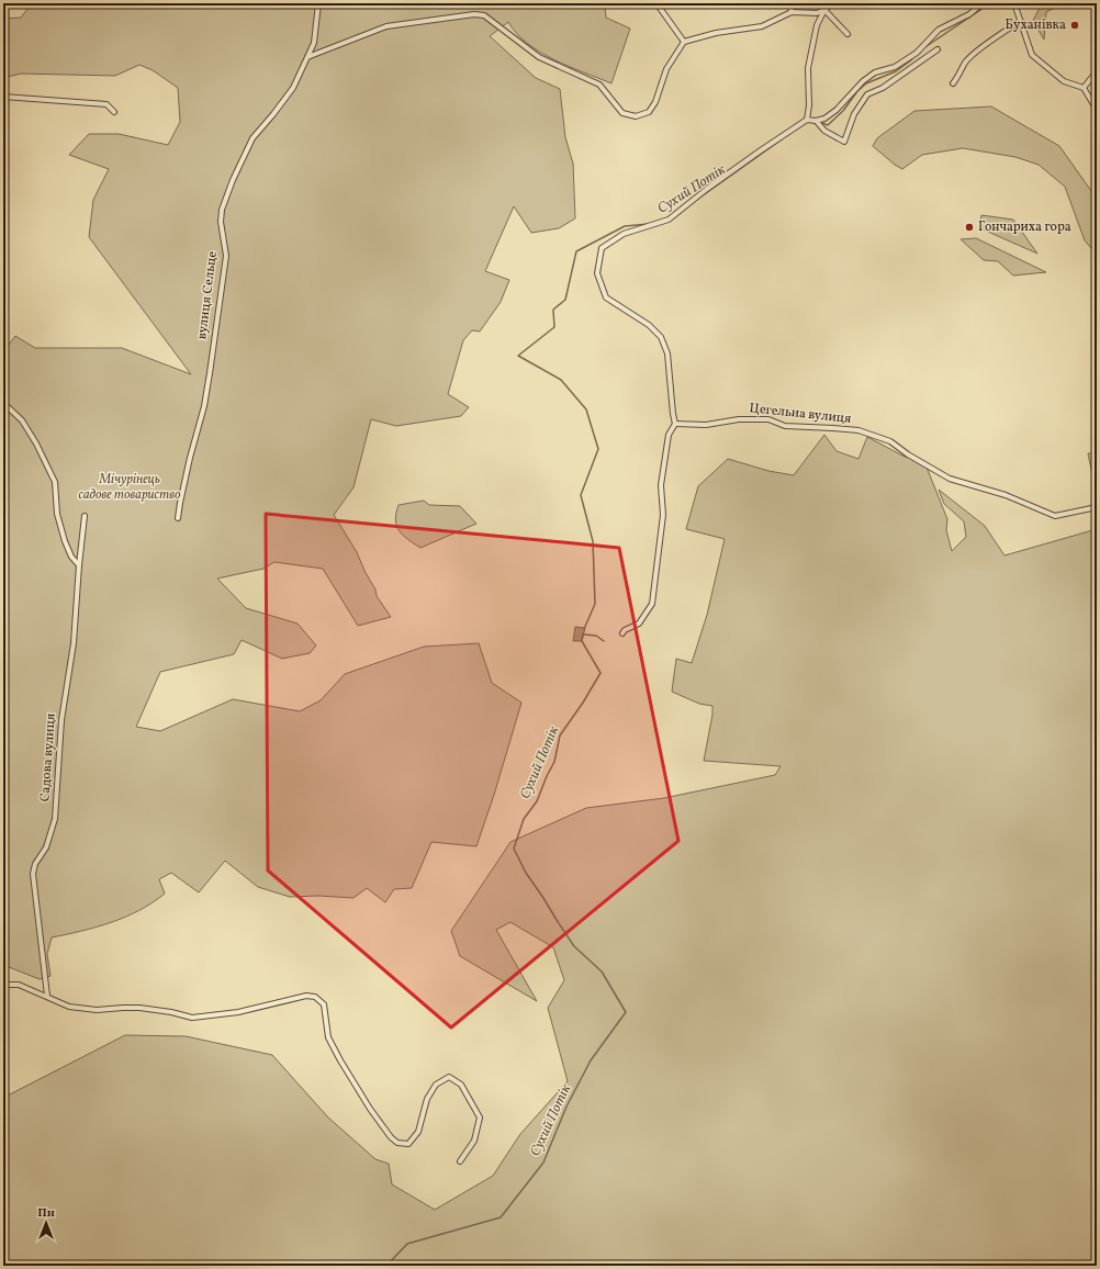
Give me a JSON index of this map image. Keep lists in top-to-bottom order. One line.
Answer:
{"streets":{"street":["вулиця Сельце","Цегельна вулиця","Садова вулиця"]},"water":["Сухий Потік"],"parks":["Мічурінець садове товариство"],"places":["Буханівка","Гончариха гора"],"north":"top"}
